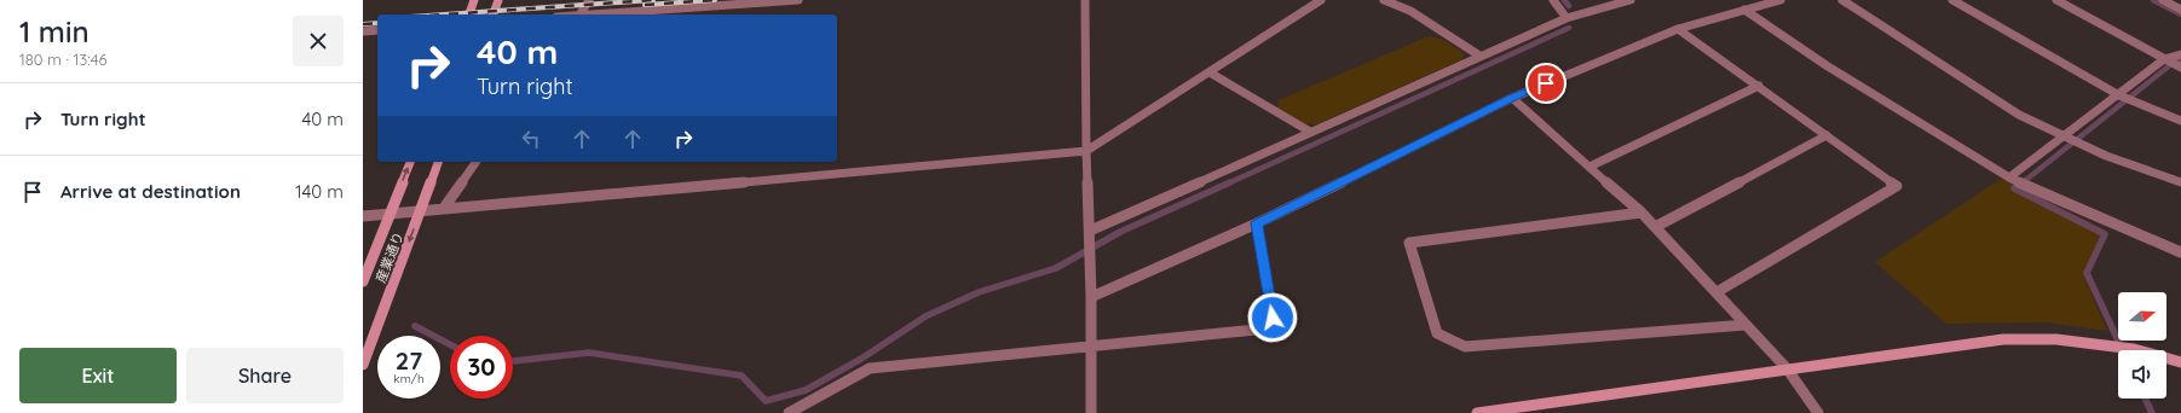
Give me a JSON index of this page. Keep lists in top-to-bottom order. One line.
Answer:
{"streets":{"street":["産業通り"]},"north":"right","page":{"heading":["1 min","180 m · 13:46"],"turn":["40 m","Turn right"],"list":[{"name":"Turn right","value":"40 m"},{"name":"Arrive at destination","value":"140 m"}],"speed":"27 km/h","limit":"30","buttons":["Exit","Share"]}}
